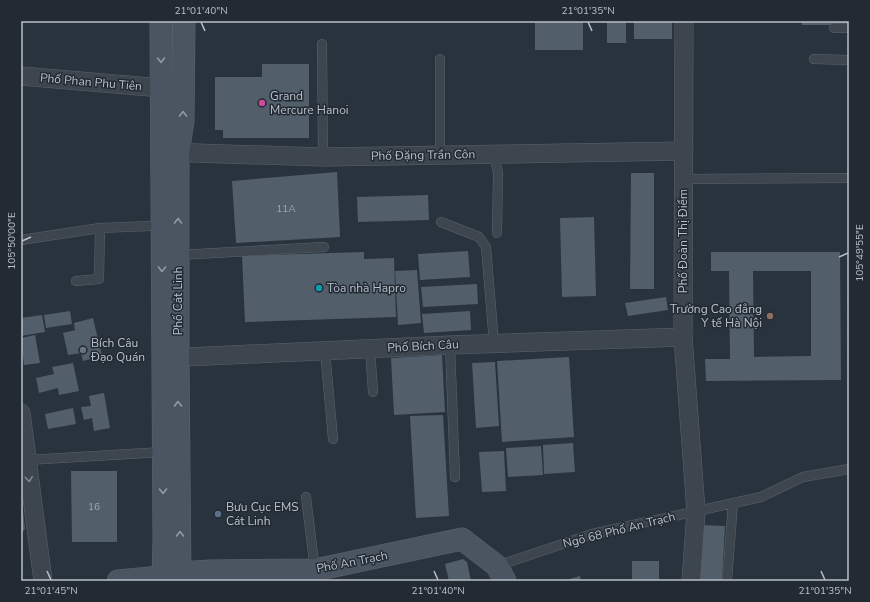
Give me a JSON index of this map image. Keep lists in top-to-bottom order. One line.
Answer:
{"streets":{"street":["Phố Phan Phu Tiên","Phố Đặng Trần Côn","Phố Đoàn Thị Điểm","Phố Cát Linh","Phố Bích Câu","Phố An Trạch"],"lane":["Ngõ 68 Phố An Trạch"]},"crossings":[["Phố Phan Phu Tiên","Phố Cát Linh"],["Phố Đặng Trần Côn","Phố Đoàn Thị Điểm"],["Phố Đặng Trần Côn","Phố Cát Linh"],["Phố Đoàn Thị Điểm","Phố Bích Câu"],["Phố Đoàn Thị Điểm","Ngõ 68 Phố An Trạch"],["Phố Cát Linh","Phố Bích Câu"],["Phố Cát Linh","Phố An Trạch"],["Ngõ 68 Phố An Trạch","Phố An Trạch"]],"places":["Grand Mercure Hanoi","Tòa nhà Hapro","Trường Cao đẳng Y tế Hà Nội","Bích Câu Đạo Quán","Bưu Cục EMS Cát Linh"],"house_numbers":["11A","16"],"coordinates":["21°01'40\"N","21°01'35\"N","105°50'00\"E","105°49'55\"E","21°01'45\"N"]}
